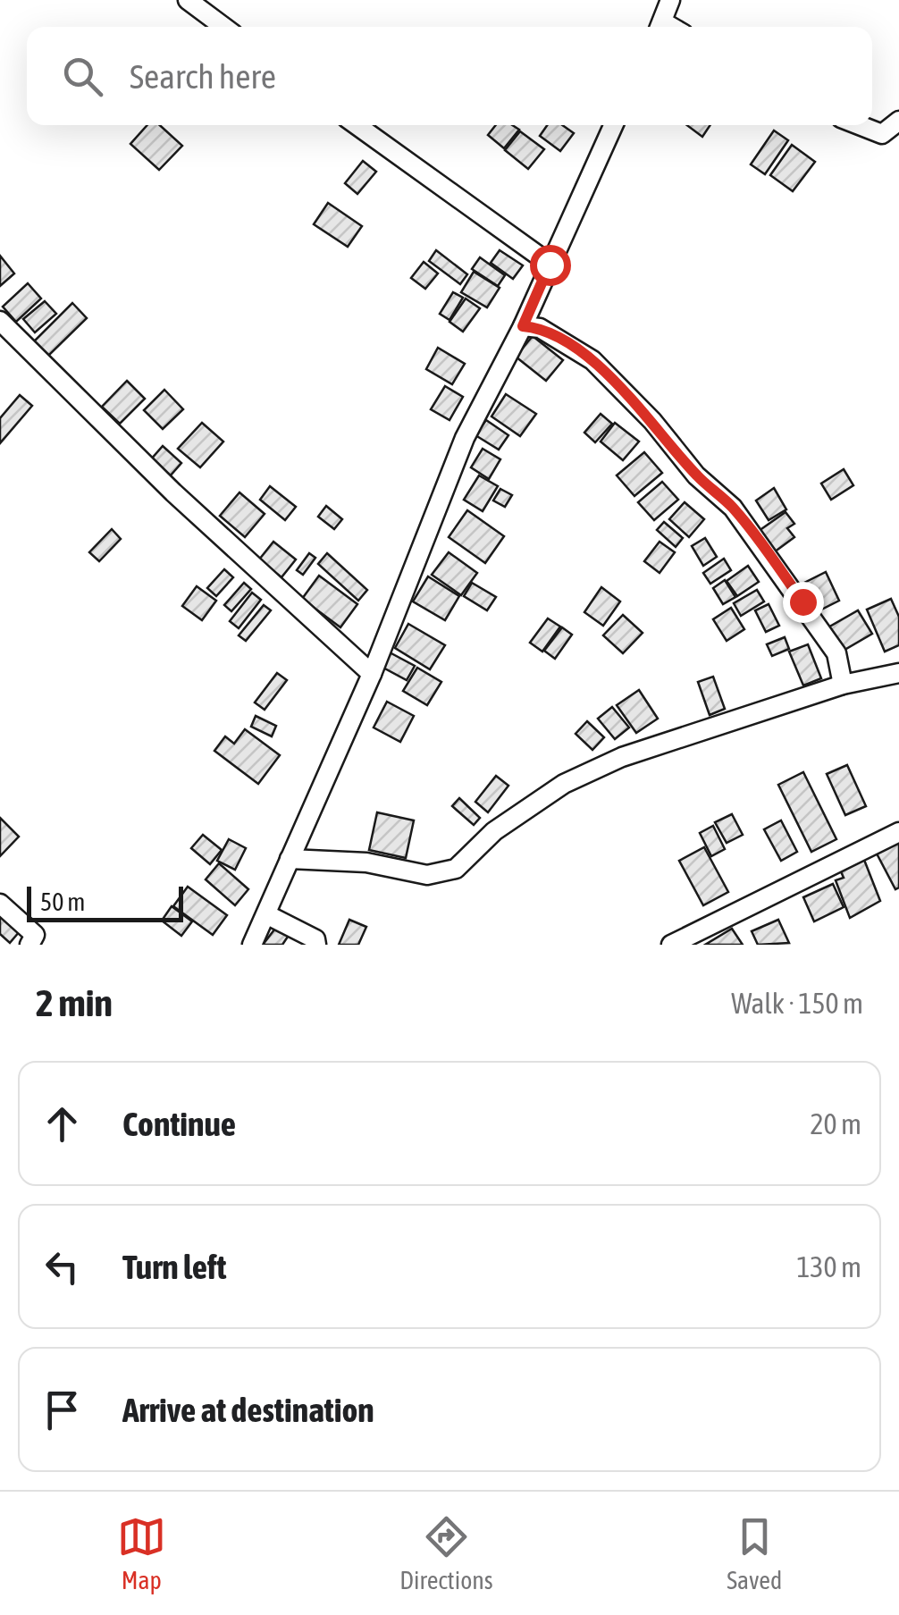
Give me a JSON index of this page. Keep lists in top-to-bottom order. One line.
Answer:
{"scale_bar":"50 m","page":{"search":"Search here","scale":"50 m","heading":["2 min","Walk · 150 m"],"list":[["Continue","20 m"],["Turn left","130 m"],"Arrive at destination"],"nav":["Map","Directions","Saved"]}}
